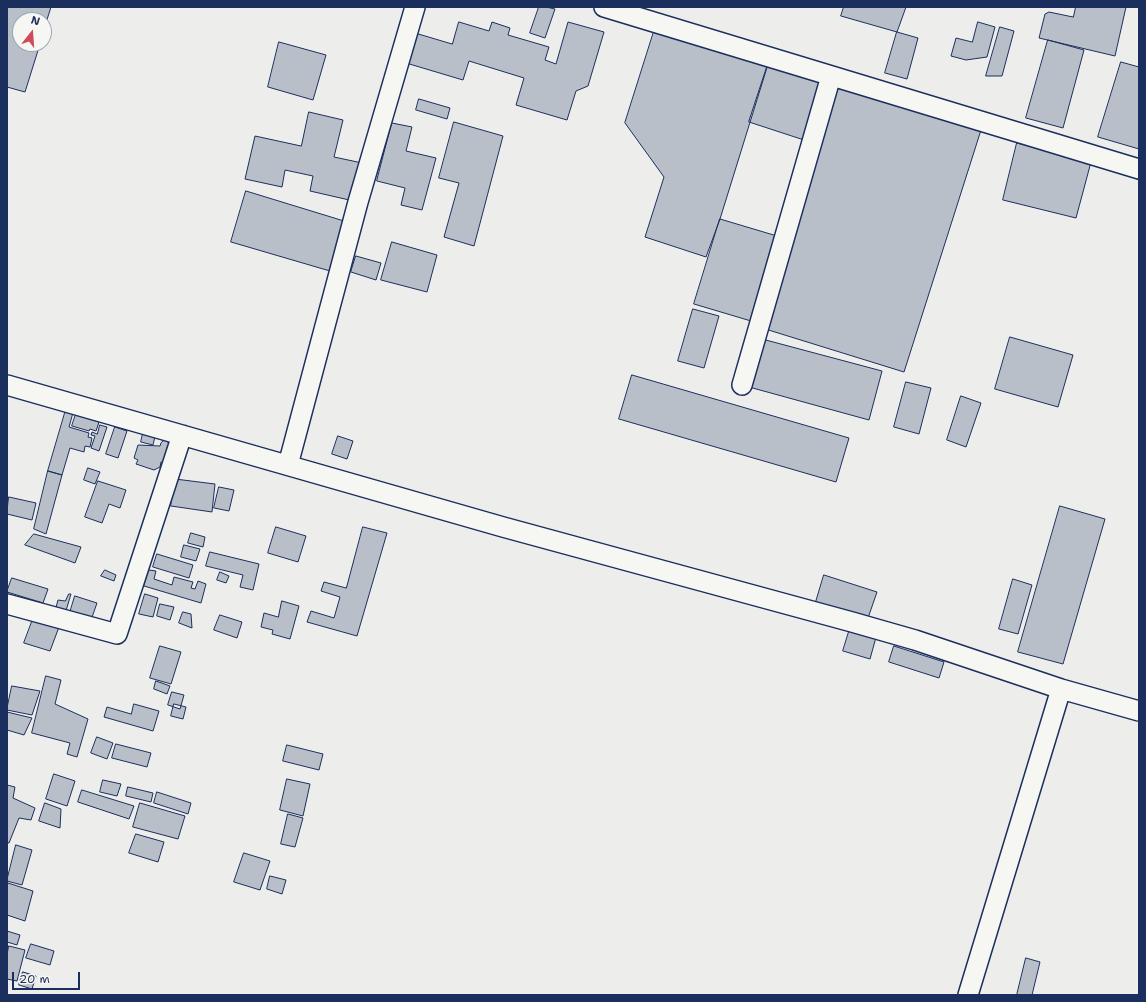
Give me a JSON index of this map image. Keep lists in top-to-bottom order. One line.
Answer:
{"scale_bar":"20 m","north":"top"}
